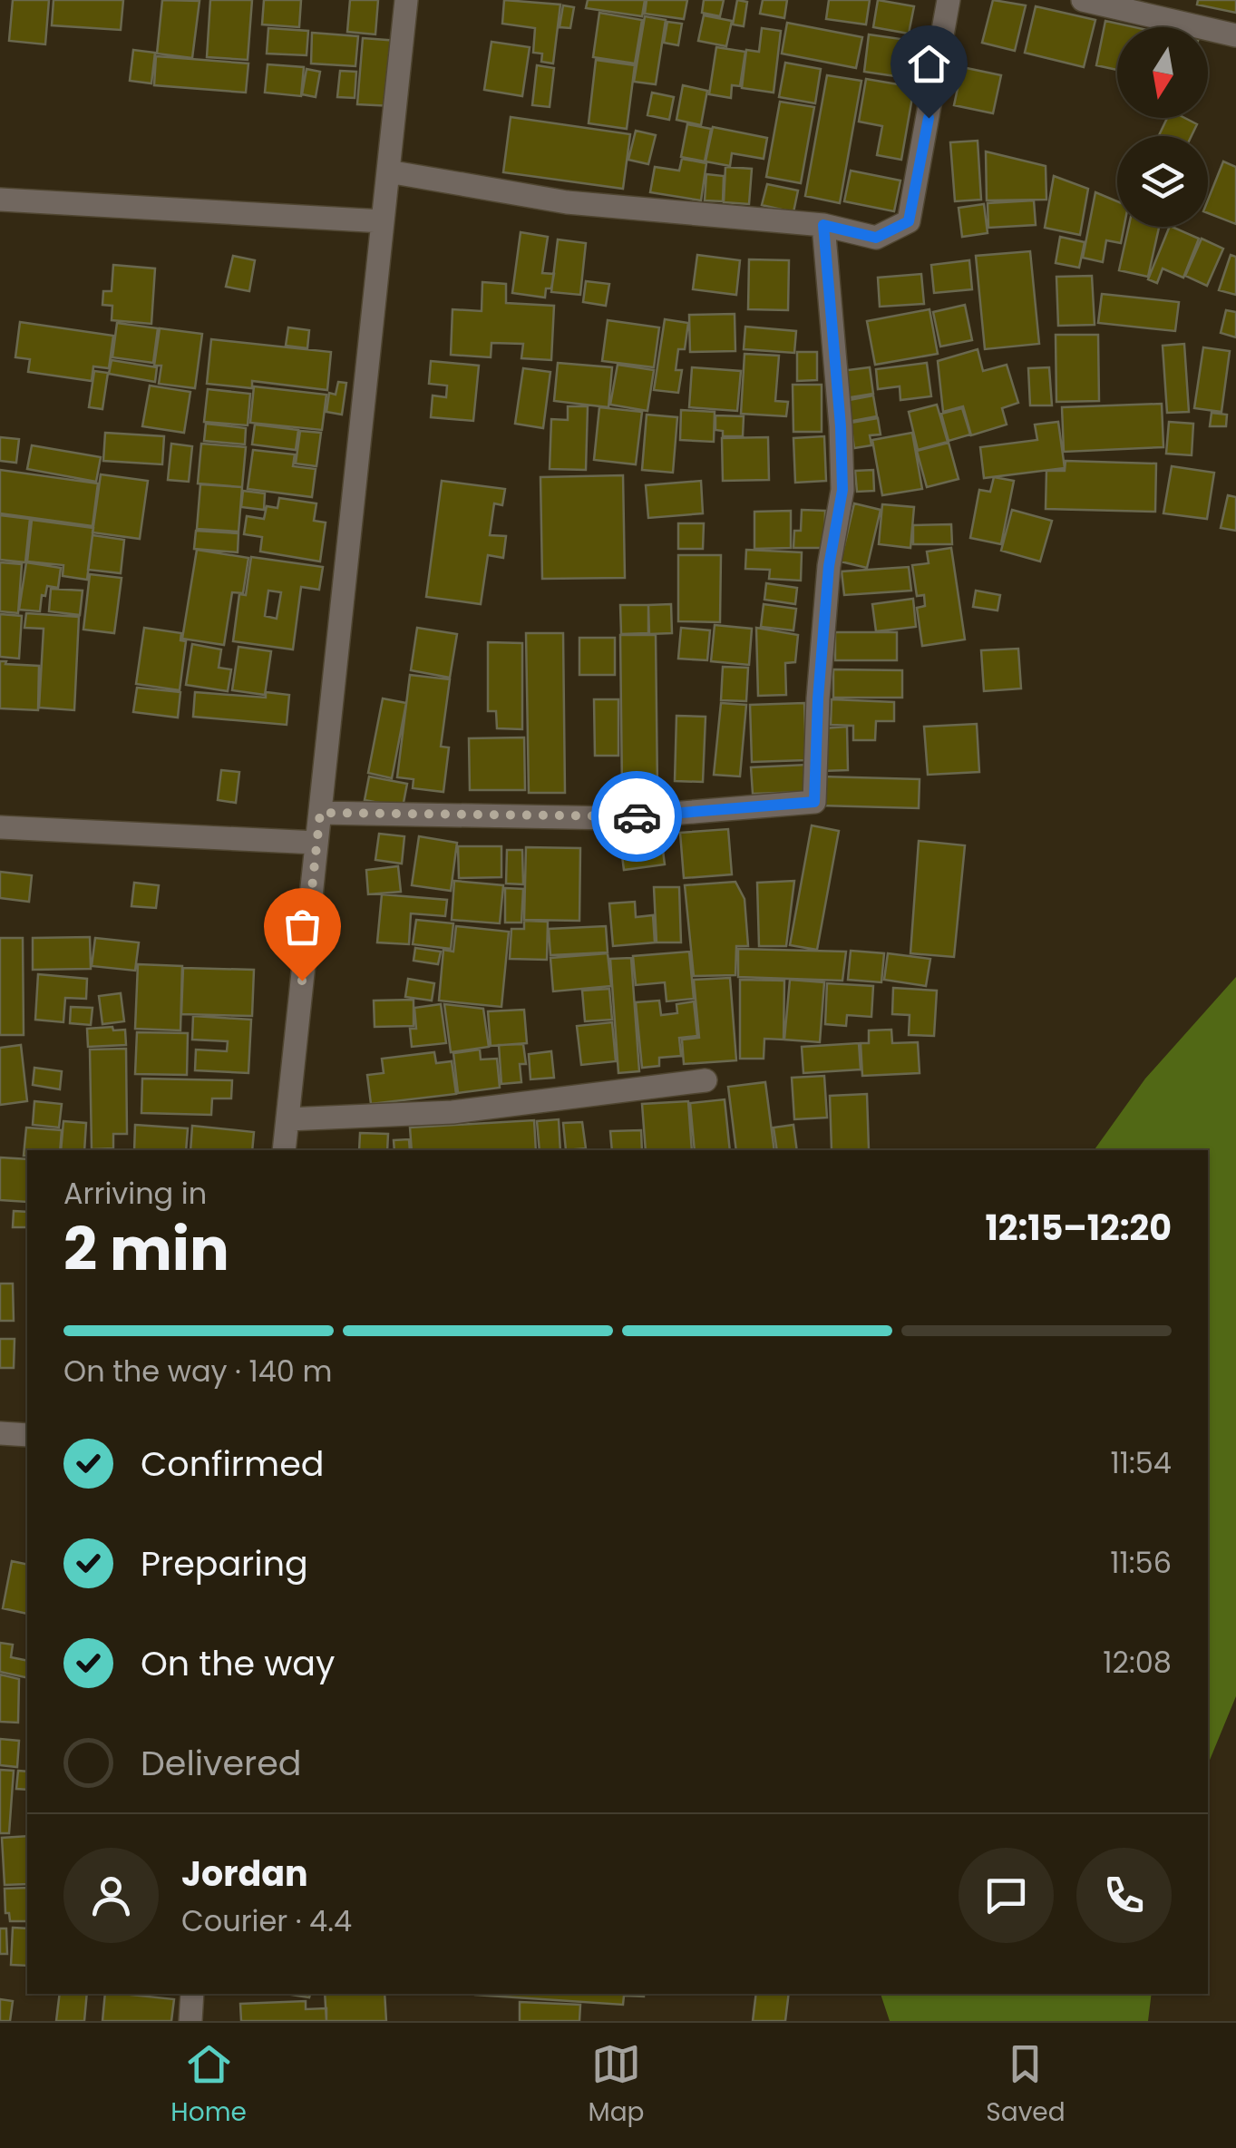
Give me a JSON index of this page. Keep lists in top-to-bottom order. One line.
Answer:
{"north":"bottom","page":{"heading":["2 min","Arriving in","12:15–12:20"],"panel":["Jordan","Courier · 4.4"],"bar":"On the way · 140 m","list":[["Confirmed","11:54"],["Preparing","11:56"],["On the way","12:08"],"Delivered"],"tabs":["Home","Map","Saved"]}}
